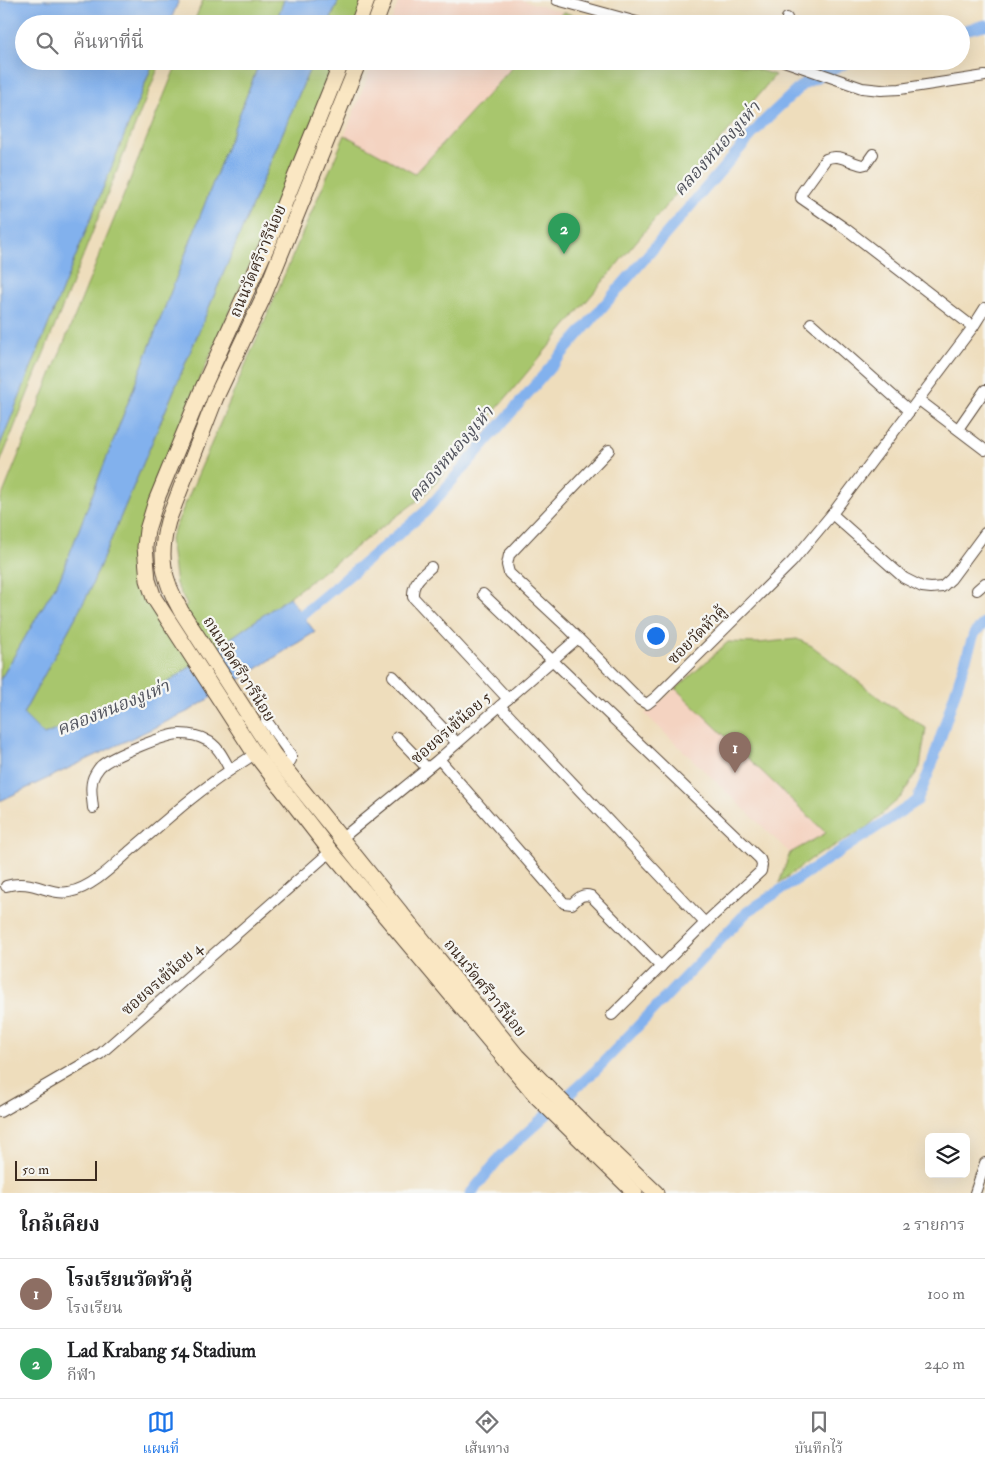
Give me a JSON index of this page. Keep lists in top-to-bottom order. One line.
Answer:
{"streets":{"main road":["ถนนวัดศรีวารีน้อย"],"street":["ซอยวัดหัวคู้","ซอยจรเข้น้อย 5","ซอยจรเข้น้อย 4"]},"crossings":[["ถนนวัดศรีวารีน้อย","ซอยจรเข้น้อย 5"],["ถนนวัดศรีวารีน้อย","ซอยจรเข้น้อย 4"],["ซอยวัดหัวคู้","ซอยจรเข้น้อย 5"]],"water":["คลองหนองงูเห่า"],"scale_bar":"50 m","page":{"search":"ค้นหาที่นี่","pins":["2","1"],"scale":"50 m","heading":["ใกล้เคียง","2 รายการ"],"list":[{"mark":"1","name":"โรงเรียนวัดหัวคู้","note":"โรงเรียน","value":"100 m"},{"mark":"2","name":"Lad Krabang 54 Stadium","note":"กีฬา","value":"240 m"}],"nav":["แผนที่","เส้นทาง","บันทึกไว้"]}}
